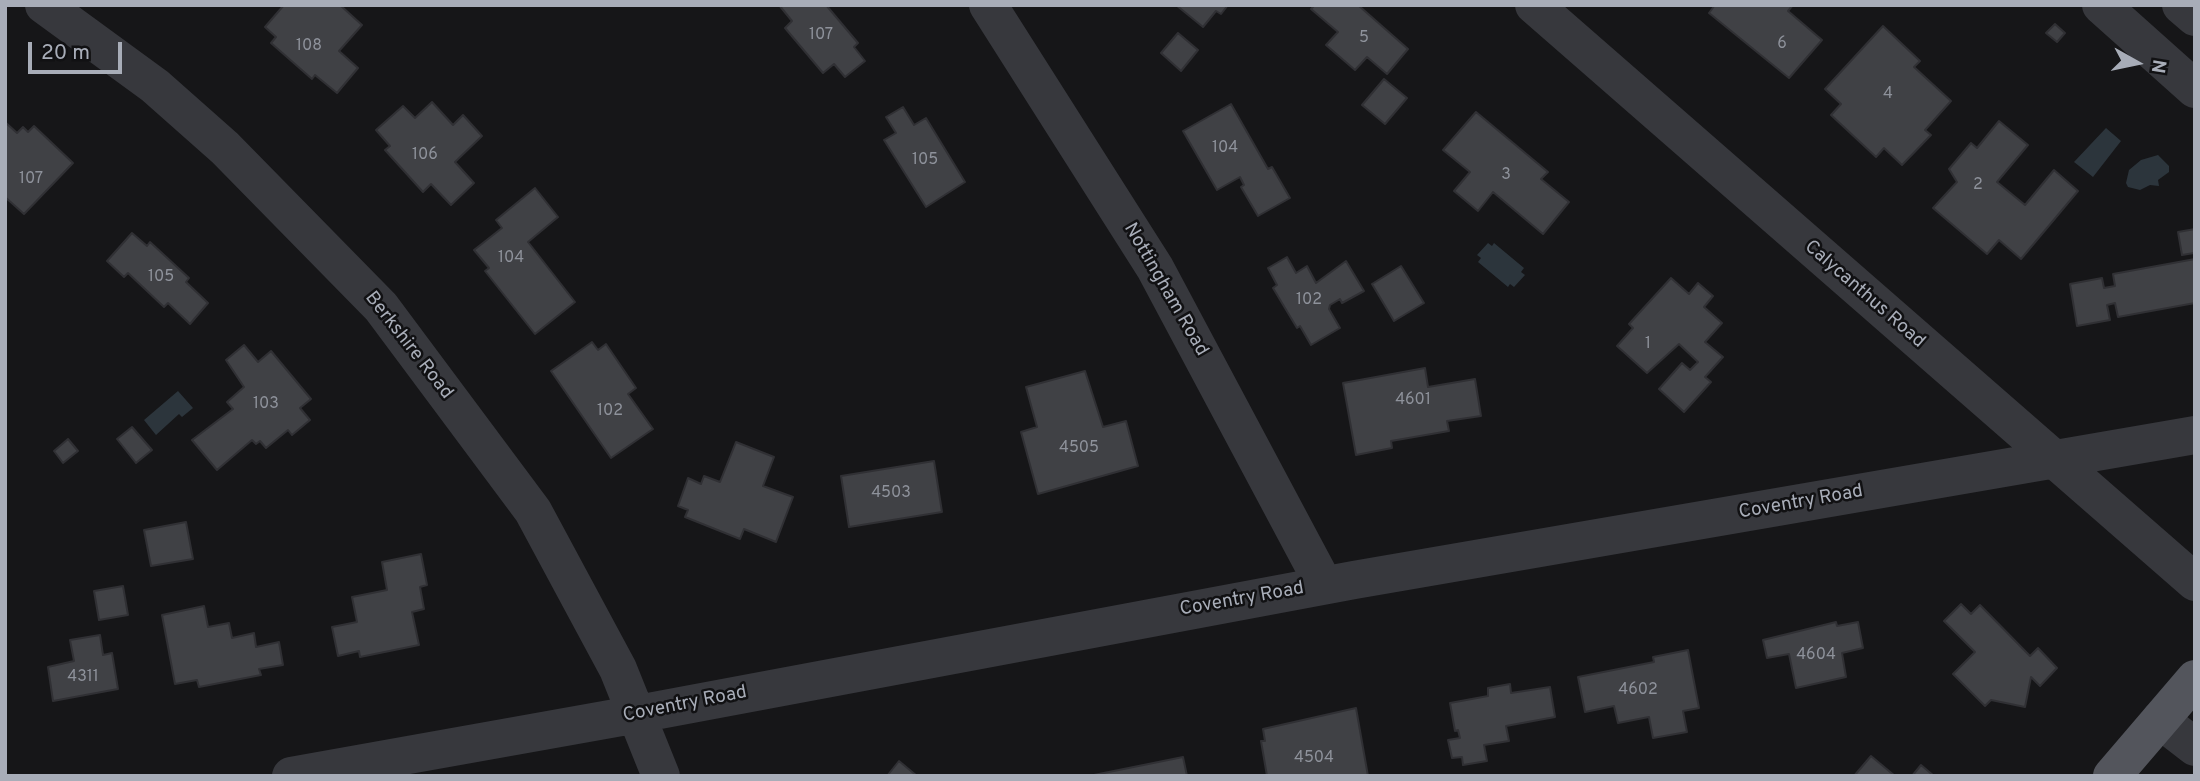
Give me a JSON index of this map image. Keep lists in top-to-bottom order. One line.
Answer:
{"streets":{"street":["Nottingham Road","Calycanthus Road","Berkshire Road","Coventry Road"]},"crossings":[["Nottingham Road","Coventry Road"],["Calycanthus Road","Coventry Road"],["Berkshire Road","Coventry Road"]],"house_numbers":["107","5","6","108","4","104","106","105","3","107","2","104","105","102","1","4601","103","102","4505","4503","4604","4311","4602","4504"],"scale_bar":"20 m","north":"right"}
